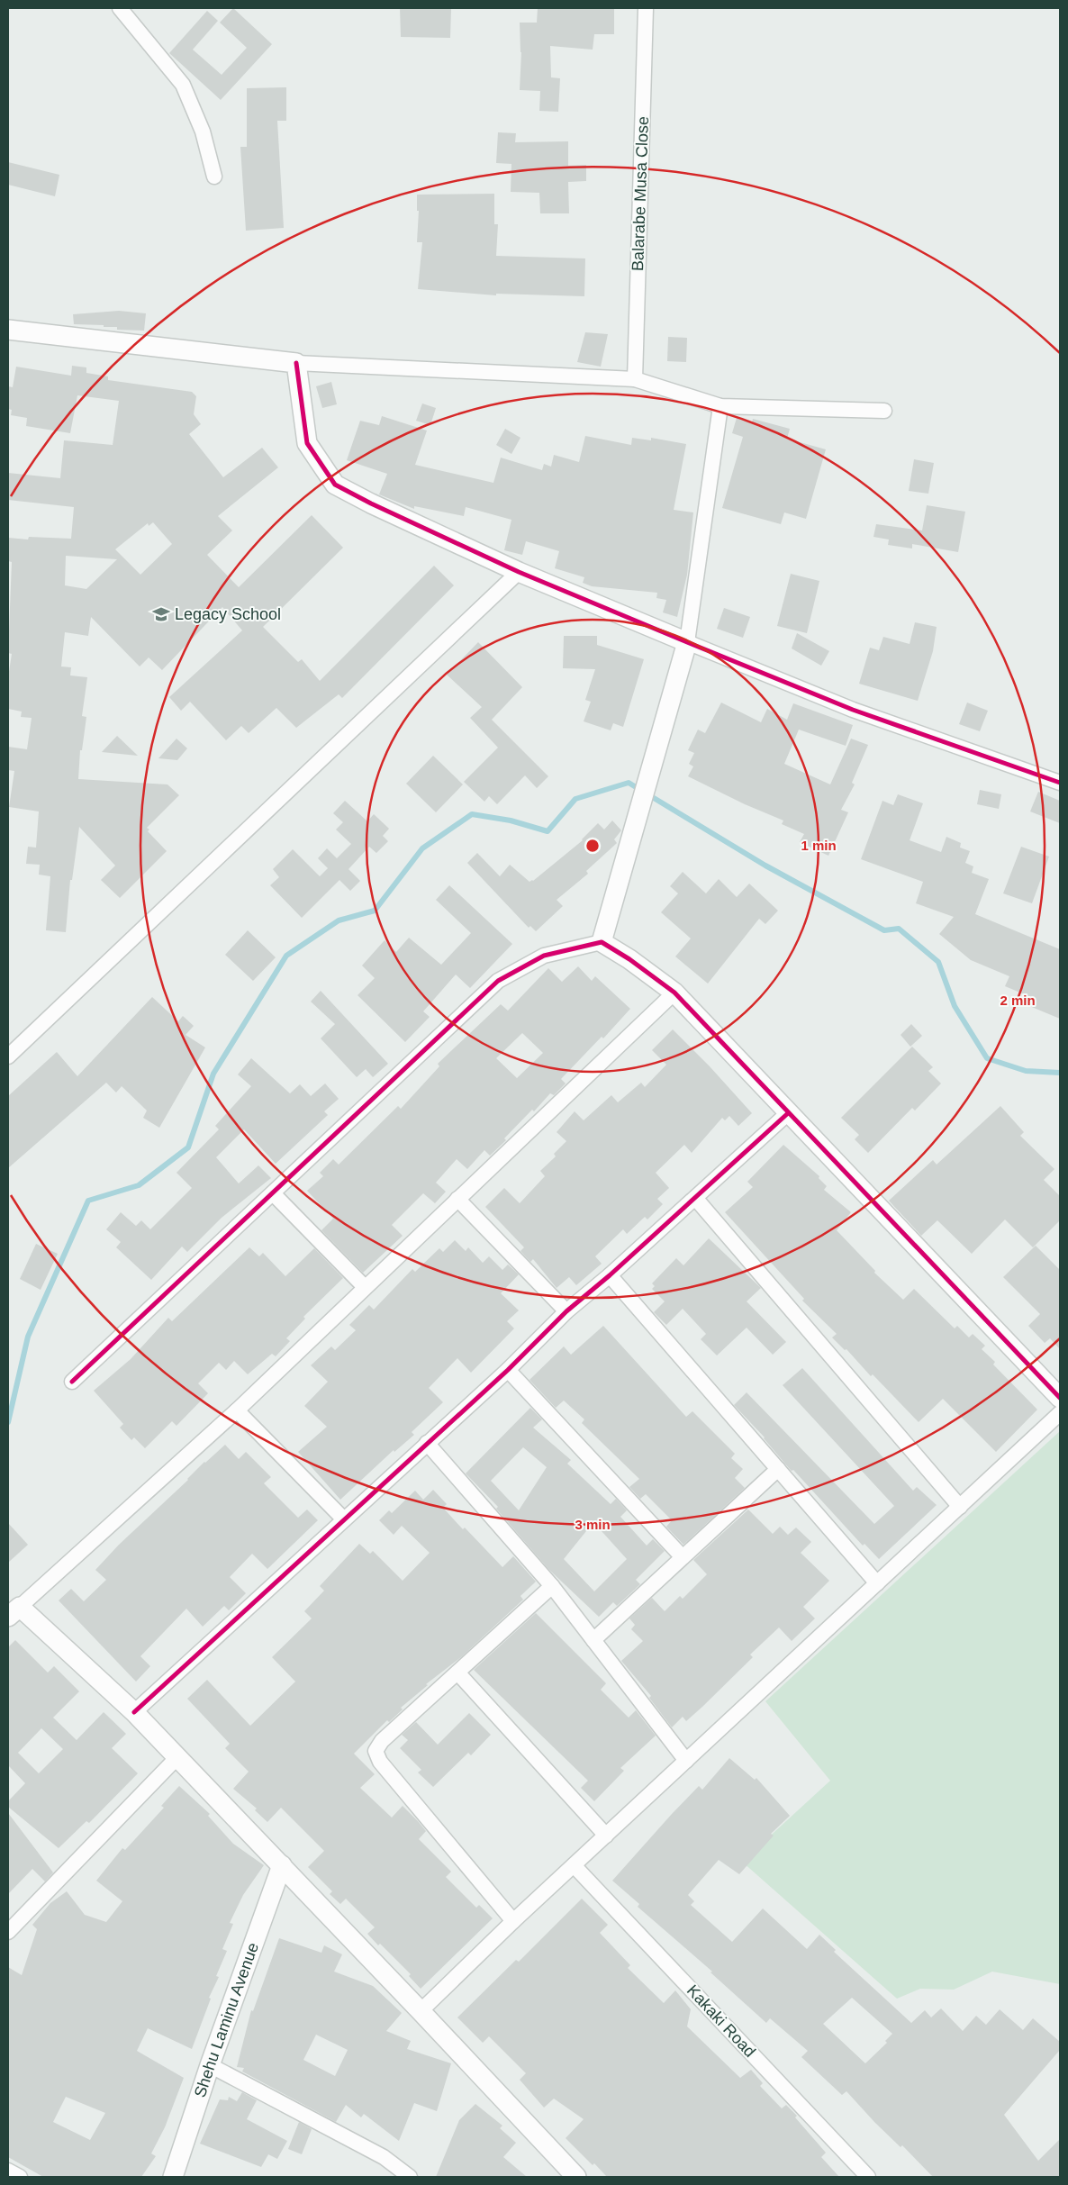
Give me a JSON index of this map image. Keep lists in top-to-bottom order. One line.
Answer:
{"streets":{"street":["Balarabe Musa Close","Shehu Laminu Avenue","Kakaki Road"]},"places":{"school or university":["Legacy School"]},"rings":["1 min","2 min","3 min"]}
